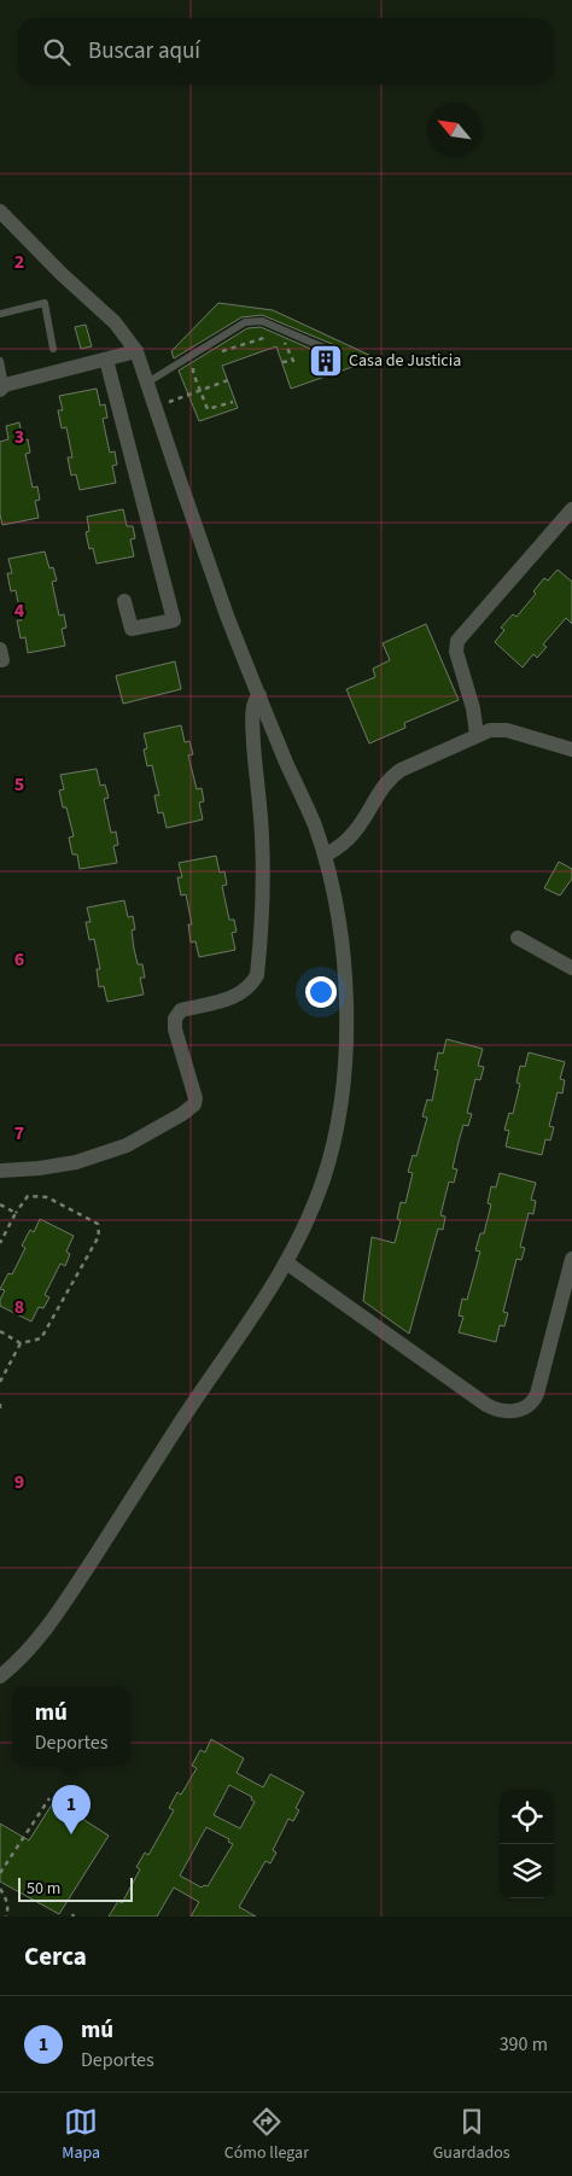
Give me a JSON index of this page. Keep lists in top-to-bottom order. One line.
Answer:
{"places":{"building":["Casa de Justicia"]},"scale_bar":"50 m","north":"top left","page":{"search":"Buscar aquí","popup":["mú","Deportes"],"pins":"1","scale":"50 m","heading":"Cerca","list":[{"mark":"1","name":"mú","note":"Deportes","value":"390 m"}],"nav":["Mapa","Cómo llegar","Guardados"]},"grid":{"rows":["2","3","4","5","6","7","8","9"]}}
